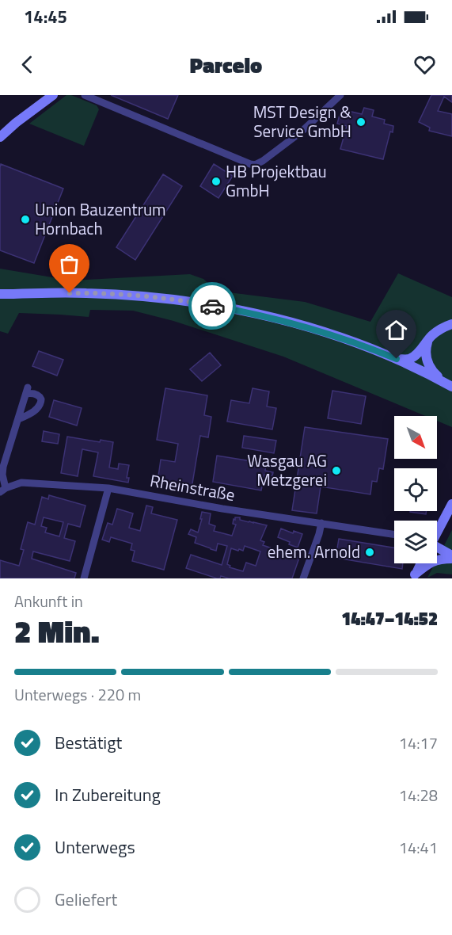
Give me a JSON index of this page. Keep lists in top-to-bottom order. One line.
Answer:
{"streets":{"street":["Rheinstraße"]},"places":["MST Design & Service GmbH","HB Projektbau GmbH","Union Bauzentrum Hornbach","Wasgau AG Metzgerei","ehem. Arnold"],"north":"bottom right","page":{"status":"14:45","header":"Parcelo","heading":["2 Min.","Ankunft in","14:47–14:52"],"bar":"Unterwegs · 220 m","list":[["Bestätigt","14:17"],["In Zubereitung","14:28"],["Unterwegs","14:41"],"Geliefert"]}}
